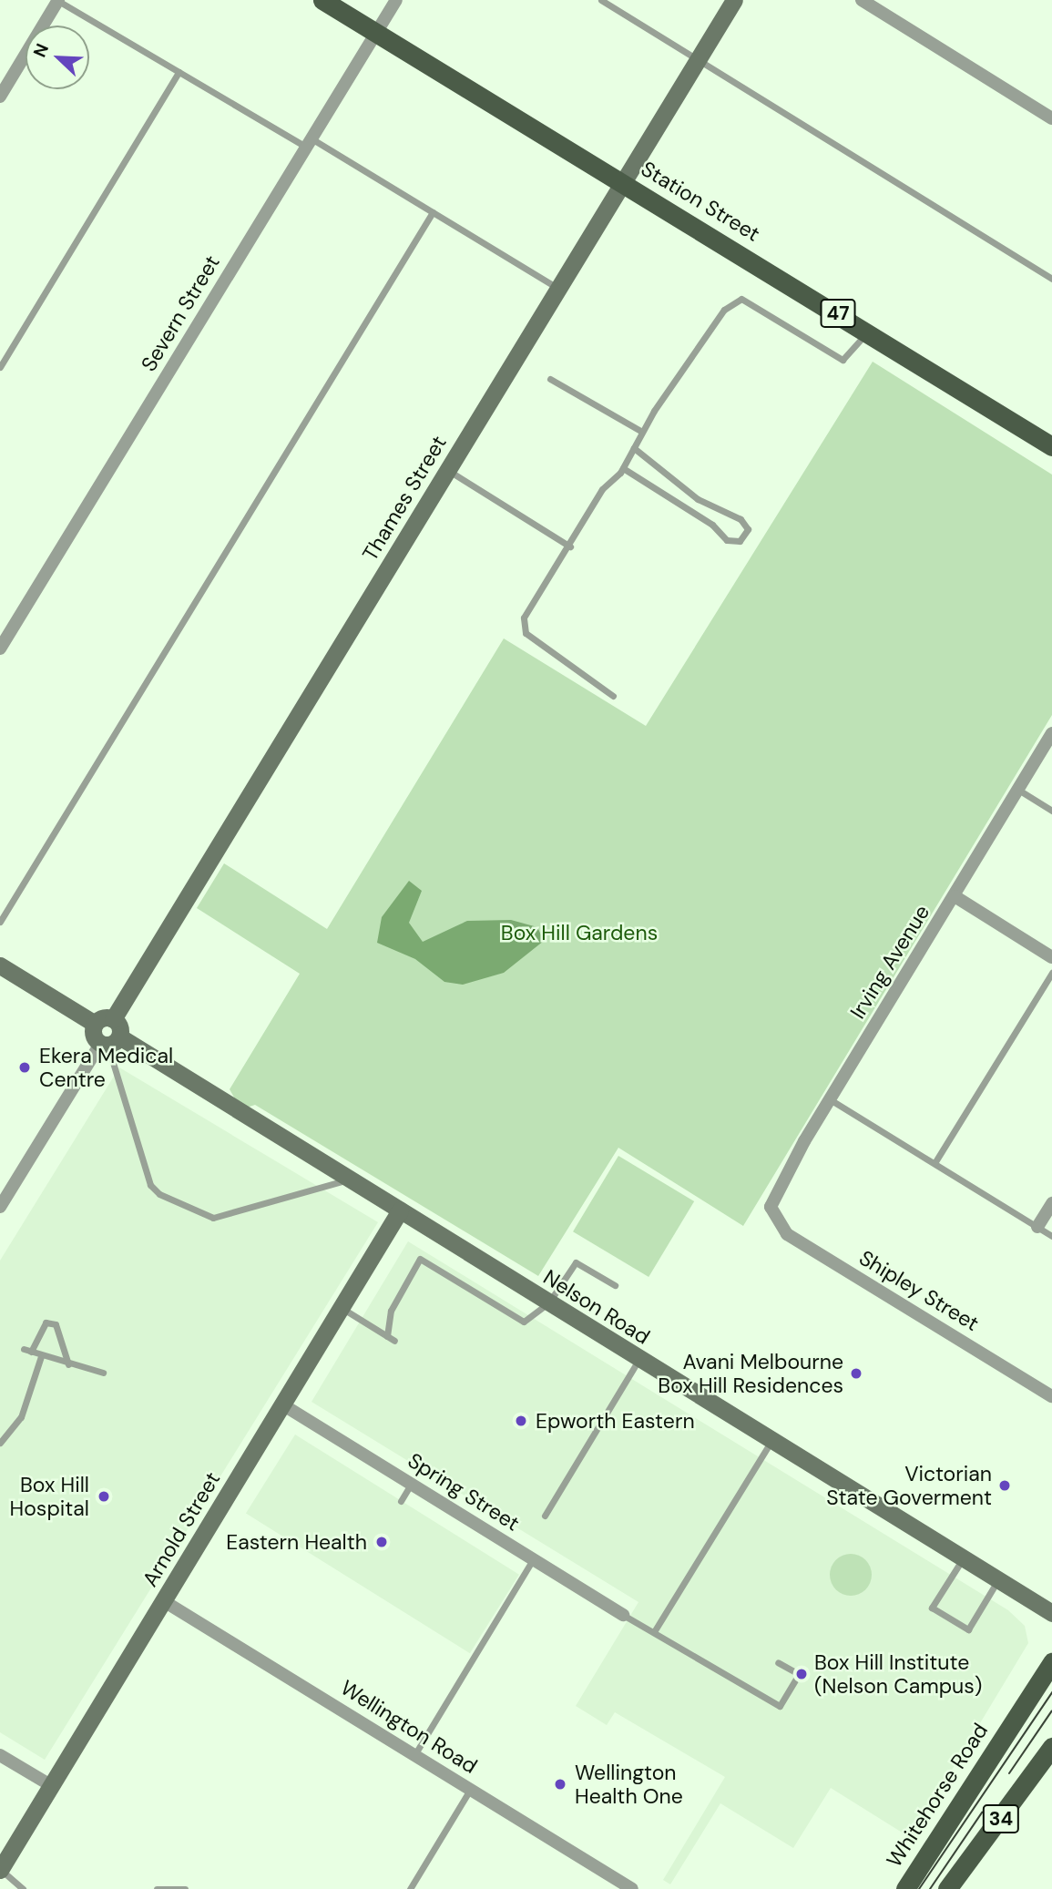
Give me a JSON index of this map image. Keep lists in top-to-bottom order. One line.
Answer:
{"streets":{"main road":["Station Street","47","Thames Street","Nelson Road","Arnold Street","Whitehorse Road","34"],"street":["Severn Street","Irving Avenue","Shipley Street","Spring Street","Wellington Road"]},"crossings":[["Station Street","Severn Street"],["Station Street","Thames Street"],["Irving Avenue","Shipley Street"],["Nelson Road","Arnold Street"],["Spring Street","Arnold Street"],["Arnold Street","Wellington Road"]],"parks":["Box Hill Gardens"],"places":["Ekera Medical Centre","Avani Melbourne Box Hill Residences","Epworth Eastern","Victorian State Goverment","Box Hill Hospital","Eastern Health","Box Hill Institute (Nelson Campus)","Wellington Health One"],"north":"top left"}
